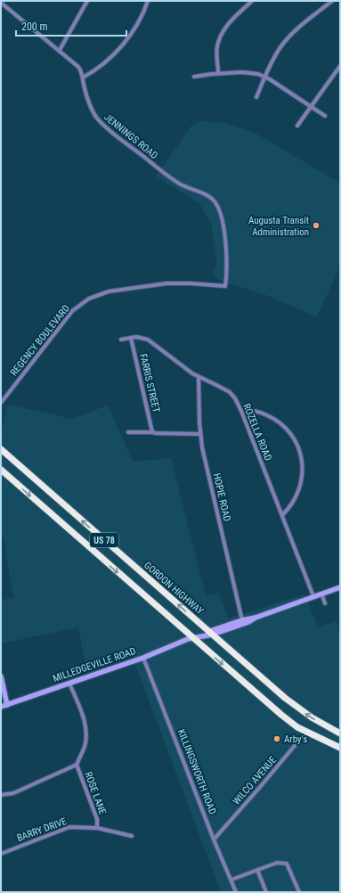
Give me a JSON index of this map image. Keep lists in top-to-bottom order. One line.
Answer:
{"streets":{"highway":["US 78","GORDON HIGHWAY"],"street":["JENNINGS ROAD","REGENCY BOULEVARD","FARRIS STREET","ROZELLA ROAD","HOPIE ROAD","MILLEDGEVILLE ROAD","KILLINGSWORTH ROAD","WILCO AVENUE","ROSE LANE","BARRY DRIVE"]},"crossings":[["JENNINGS ROAD","REGENCY BOULEVARD"],["FARRIS STREET","ROZELLA ROAD"],["ROZELLA ROAD","HOPIE ROAD"],["ROZELLA ROAD","MILLEDGEVILLE ROAD"],["HOPIE ROAD","MILLEDGEVILLE ROAD"],["US 78","MILLEDGEVILLE ROAD"],["US 78","WILCO AVENUE"],["GORDON HIGHWAY","MILLEDGEVILLE ROAD"],["MILLEDGEVILLE ROAD","KILLINGSWORTH ROAD"],["KILLINGSWORTH ROAD","WILCO AVENUE"],["ROSE LANE","BARRY DRIVE"]],"places":["Augusta Transit Administration","Arby's"],"scale_bar":"200 m"}
